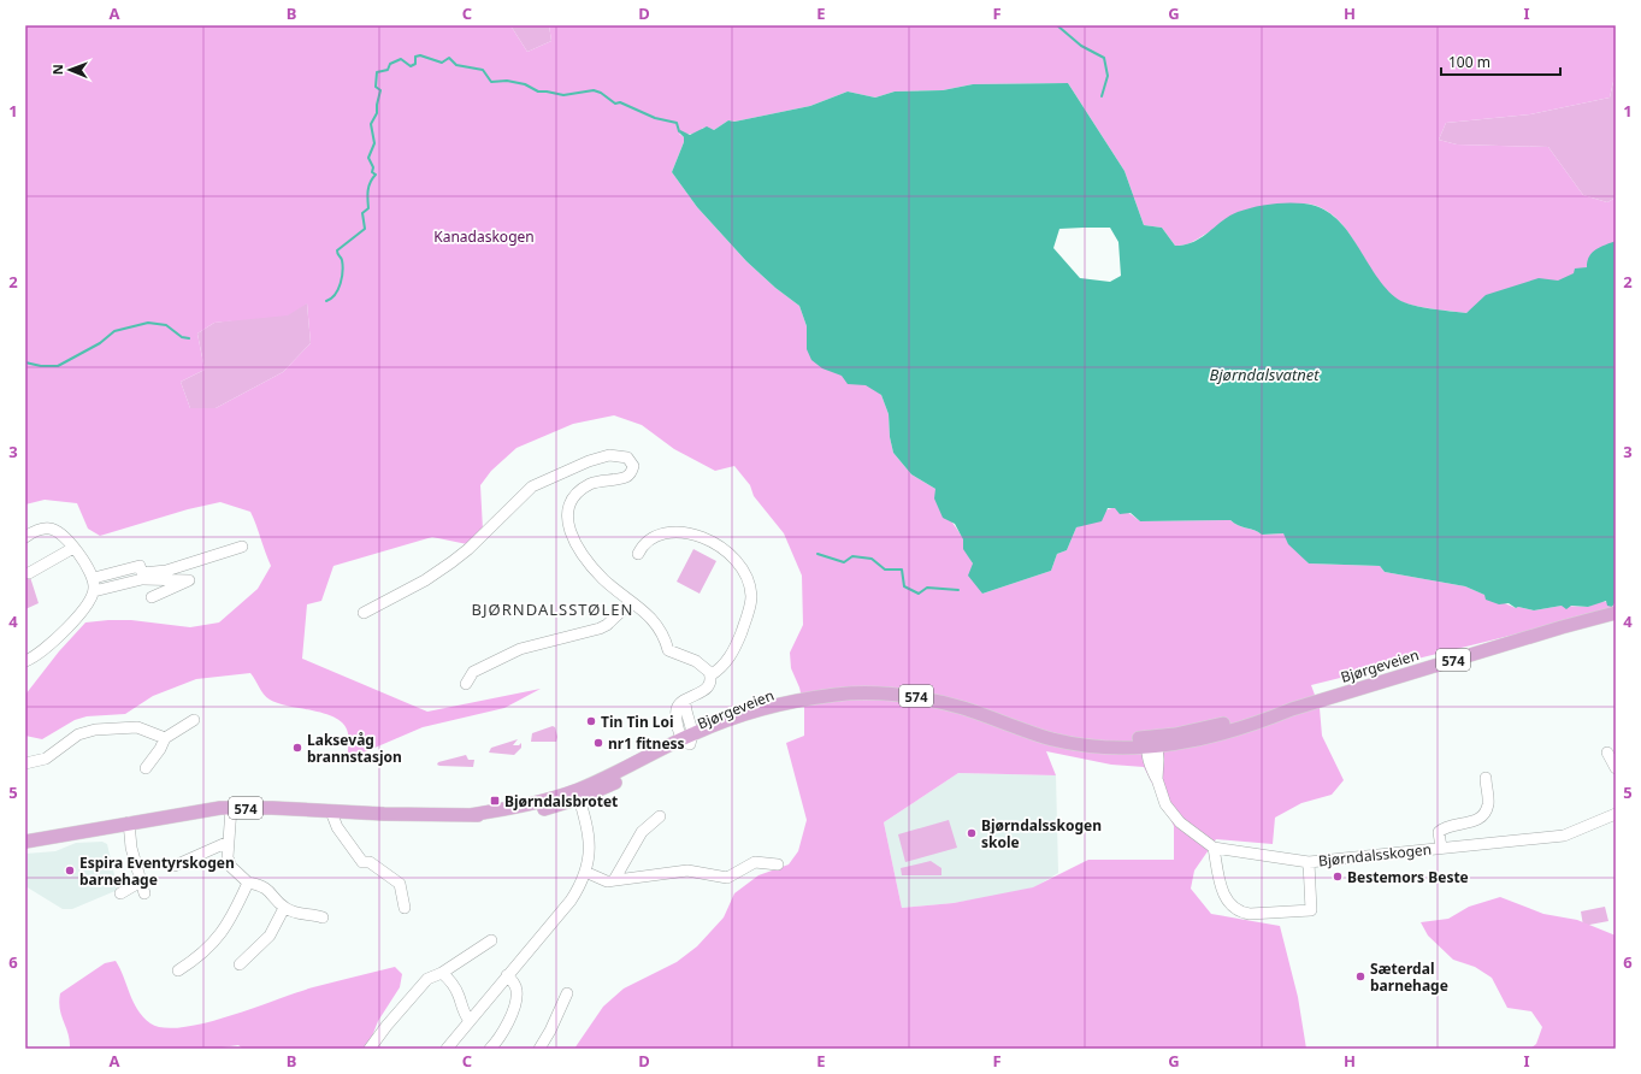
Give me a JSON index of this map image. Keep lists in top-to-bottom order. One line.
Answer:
{"streets":{"main road":["574","Bjørgeveien"],"street":["Bjørndalsskogen"]},"crossings":[["Bjørgeveien","Bjørndalsskogen"]],"districts":["BJØRNDALSSTØLEN"],"water":["Bjørndalsvatnet"],"parks":["Kanadaskogen"],"places":{"other":["Tin Tin Loi","nr1 fitness","Laksevåg brannstasjon","Bjørndalsskogen skole","Espira Eventyrskogen barnehage","Bestemors Beste","Sæterdal barnehage"],"transit":["Bjørndalsbrotet"]},"scale_bar":"100 m","north":"left","grid":{"columns":["A","B","C","D","E","F","G","H","I"],"rows":["1","2","3","4","5","6"]}}
